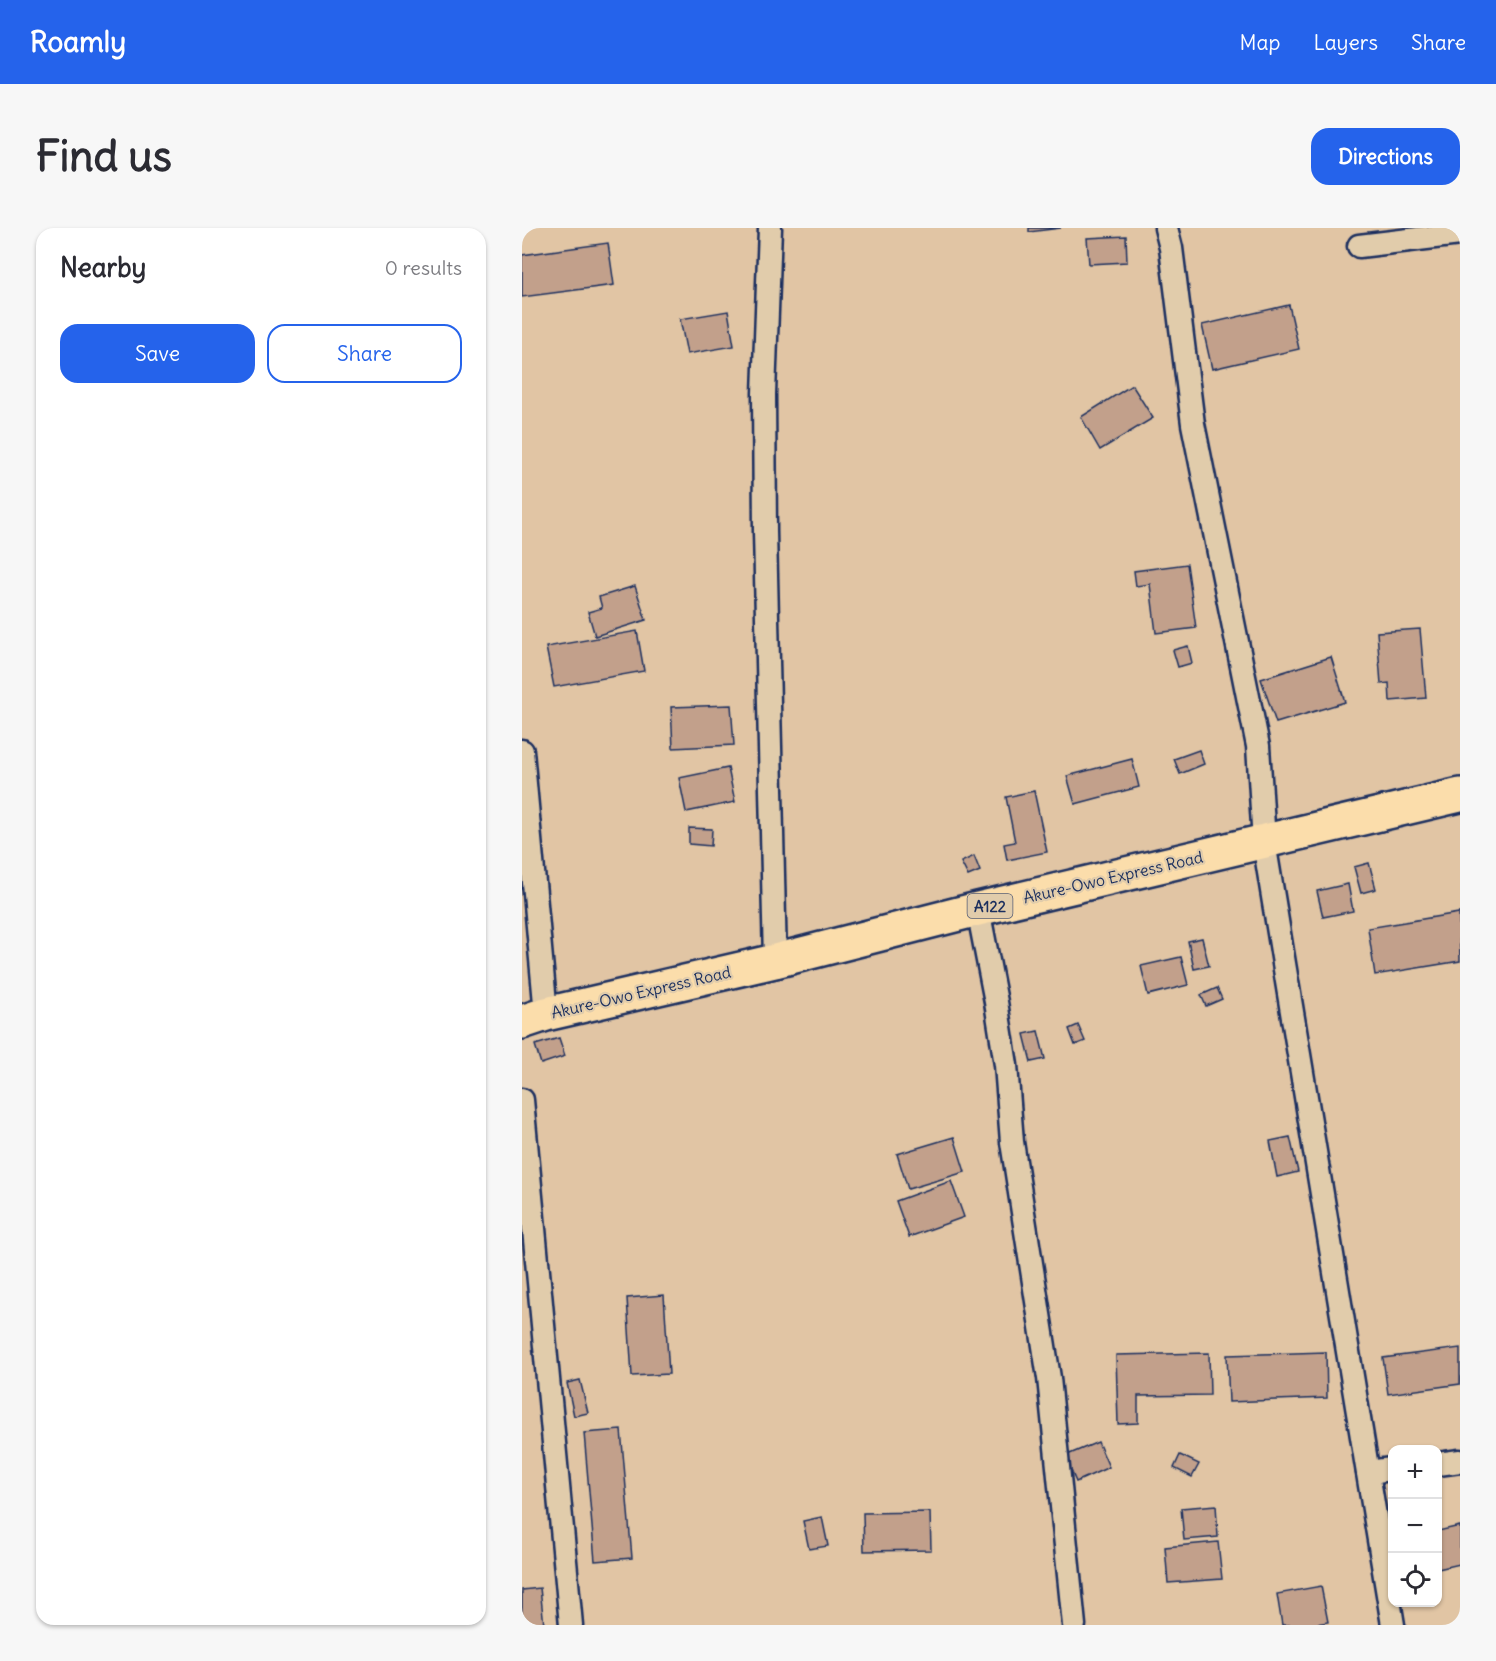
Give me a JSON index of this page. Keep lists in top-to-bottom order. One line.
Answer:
{"streets":{"highway":["Akure-Owo Express Road","A122"]},"page":{"header":"Roamly","nav":["Map","Layers","Share"],"buttons":["Directions",["Save","Share"]],"title":"Find us","heading":["Nearby","0 results"],"map_buttons":["+","−"]}}
